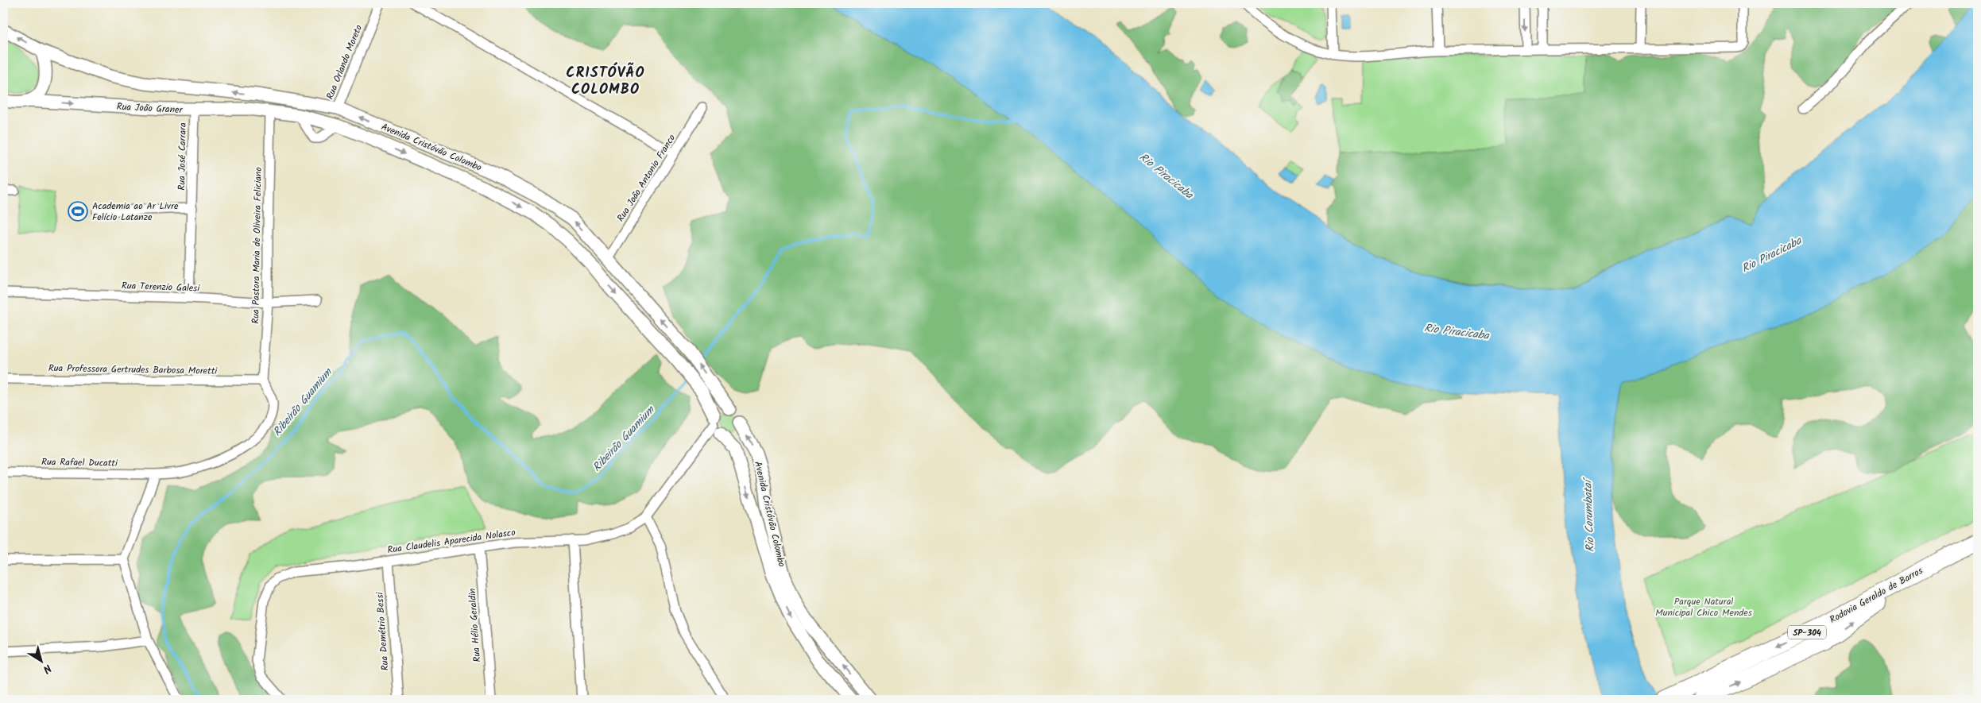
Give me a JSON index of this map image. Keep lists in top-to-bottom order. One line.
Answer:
{"streets":{"highway":["Rodovia Geraldo de Barros","SP-304"],"main road":["Rua João Graner","Avenida Cristóvão Colombo"],"street":["Rua Orlando Moreto","Rua José Carrara","Rua João Antonio Franco","Rua Pastora Maria de Oliveira Feliciano","Rua Terenzio Galesi","Rua Professora Gertrudes Barbosa Moretti","Rua Rafael Ducatti","Rua Claudelis Aparecida Nolasco","Rua Hélio Geraldin","Rua Demétrio Bessi"]},"crossings":[["Rua Orlando Moreto","Avenida Cristóvão Colombo"],["Rua João Graner","Avenida Cristóvão Colombo"],["Rua João Graner","Rua José Carrara"],["Rua João Graner","Rua Pastora Maria de Oliveira Feliciano"],["Avenida Cristóvão Colombo","Rua João Antonio Franco"],["Avenida Cristóvão Colombo","Rua Pastora Maria de Oliveira Feliciano"],["Avenida Cristóvão Colombo","Rua Claudelis Aparecida Nolasco"],["Rua José Carrara","Rua Terenzio Galesi"],["Rua Pastora Maria de Oliveira Feliciano","Rua Terenzio Galesi"],["Rua Pastora Maria de Oliveira Feliciano","Rua Professora Gertrudes Barbosa Moretti"],["Rua Pastora Maria de Oliveira Feliciano","Rua Rafael Ducatti"],["Rua Professora Gertrudes Barbosa Moretti","Rua Rafael Ducatti"],["Rua Claudelis Aparecida Nolasco","Rua Hélio Geraldin"],["Rua Claudelis Aparecida Nolasco","Rua Demétrio Bessi"]],"one_way":["Rua João Graner"],"districts":["CRISTÓVÃO COLOMBO"],"water":["Rio Piracicaba","Ribeirão Guamium","Rio Corumbataí"],"parks":["Parque Natural Municipal Chico Mendes"],"places":{"sports":["Academia ao Ar Livre Felício Latanze"]},"north":"bottom right"}
